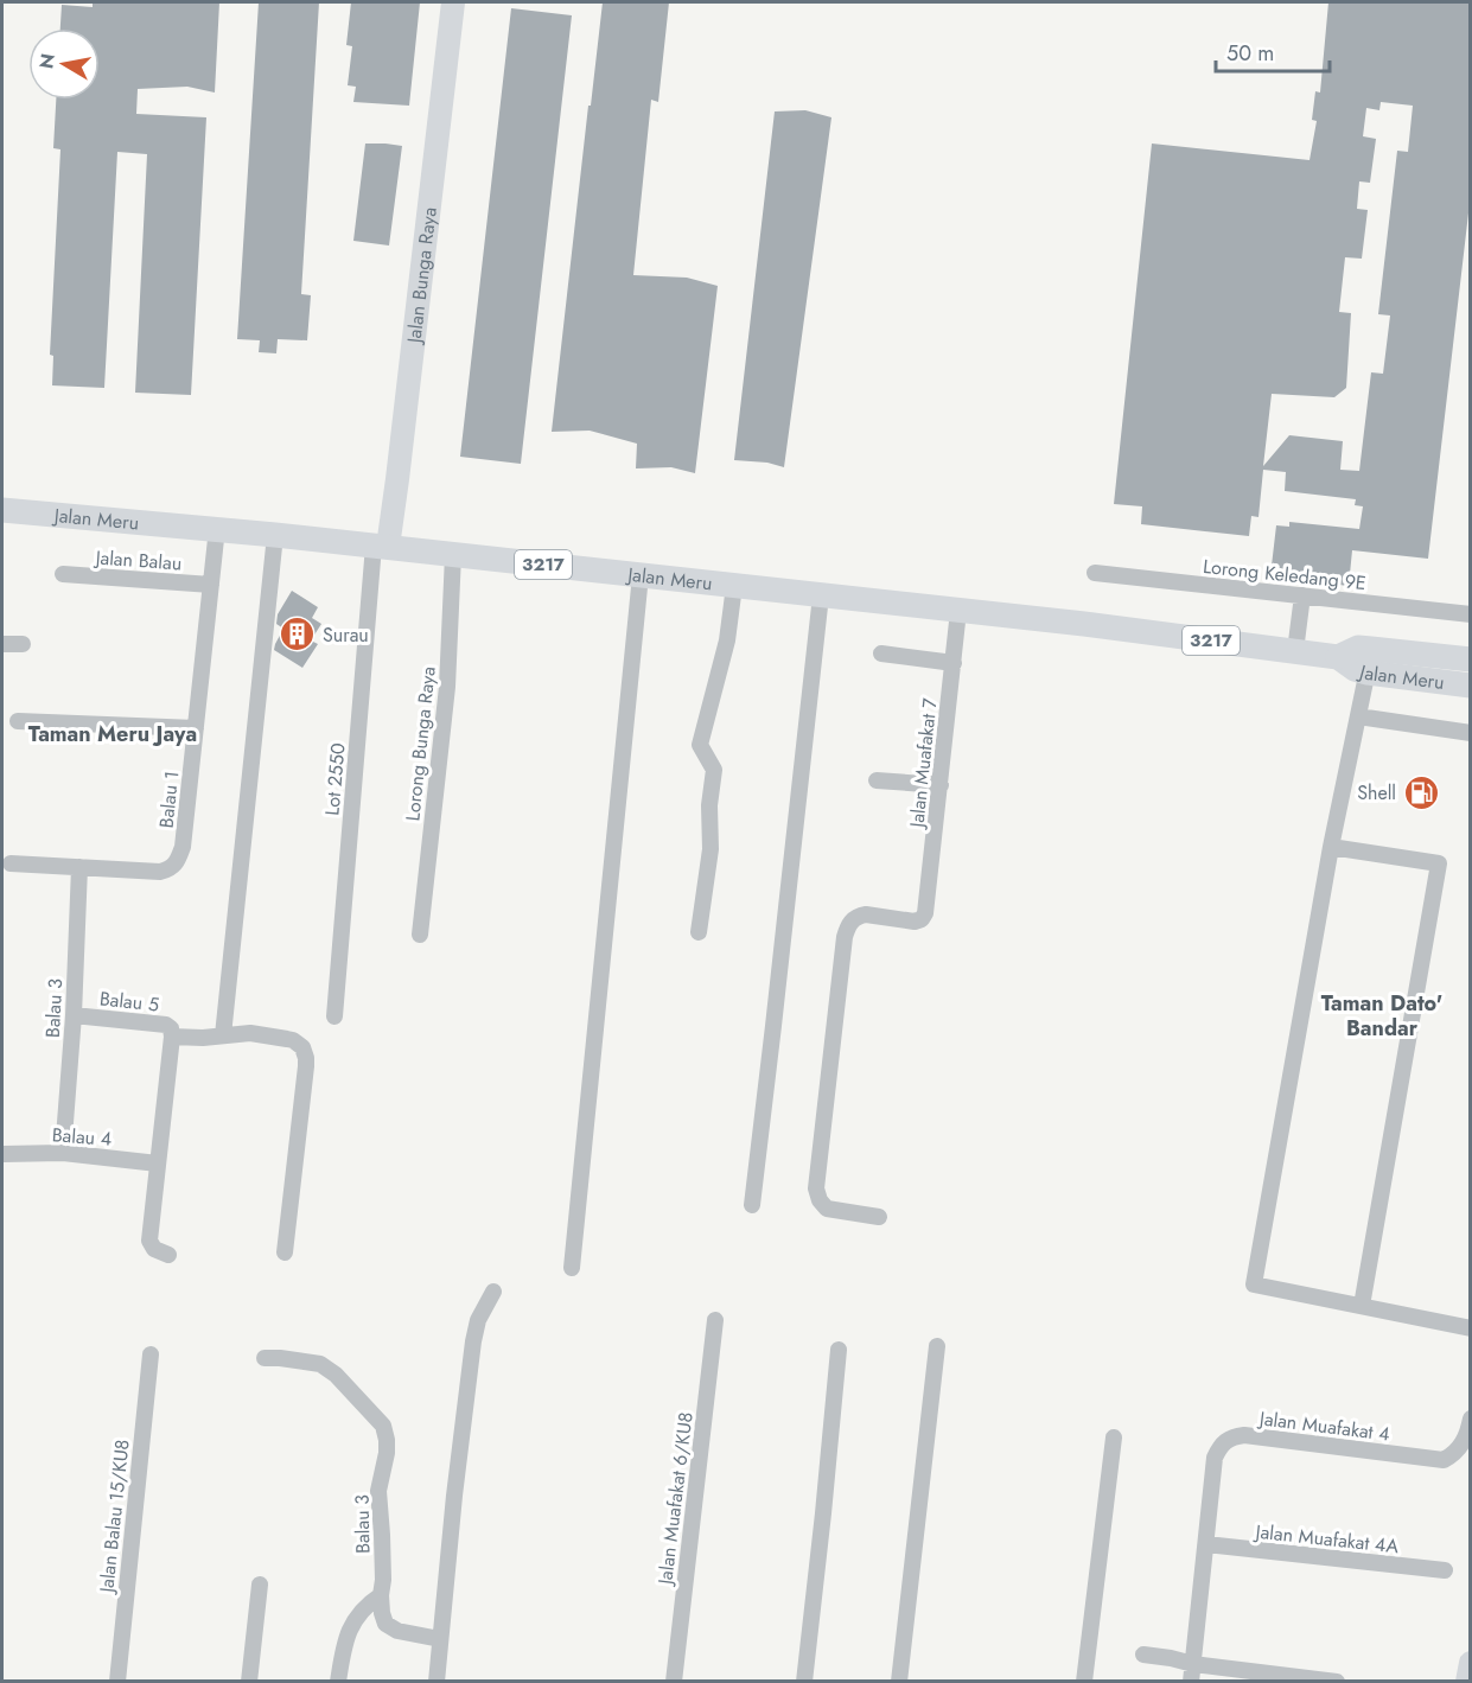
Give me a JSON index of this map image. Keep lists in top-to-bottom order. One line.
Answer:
{"streets":{"main road":["Jalan Meru","3217"],"street":["Jalan Bunga Raya","Jalan Balau","Lorong Keledang 9E","Lorong Bunga Raya","Jalan Muafakat 7","Lot 2550","Balau 1","Balau 5","Balau 3","Balau 4","Jalan Muafakat 4","Jalan Muafakat 6/KU8","Jalan Balau 15/KU8","Jalan Muafakat 4A"]},"crossings":[["Jalan Bunga Raya","Jalan Meru"],["Jalan Bunga Raya","Lot 2550"],["Jalan Meru","Lorong Bunga Raya"],["Jalan Meru","Jalan Muafakat 7"],["Jalan Meru","Lot 2550"],["Jalan Meru","Balau 1"],["Jalan Balau","Balau 1"],["Balau 1","Balau 3"],["Balau 5","Balau 3"],["Balau 3","Balau 4"],["Jalan Muafakat 4","Jalan Muafakat 4A"]],"districts":["Taman Meru Jaya","Taman Dato' Bandar"],"places":{"building":["Surau"],"fuel station":["Shell"]},"scale_bar":"50 m","north":"left"}
